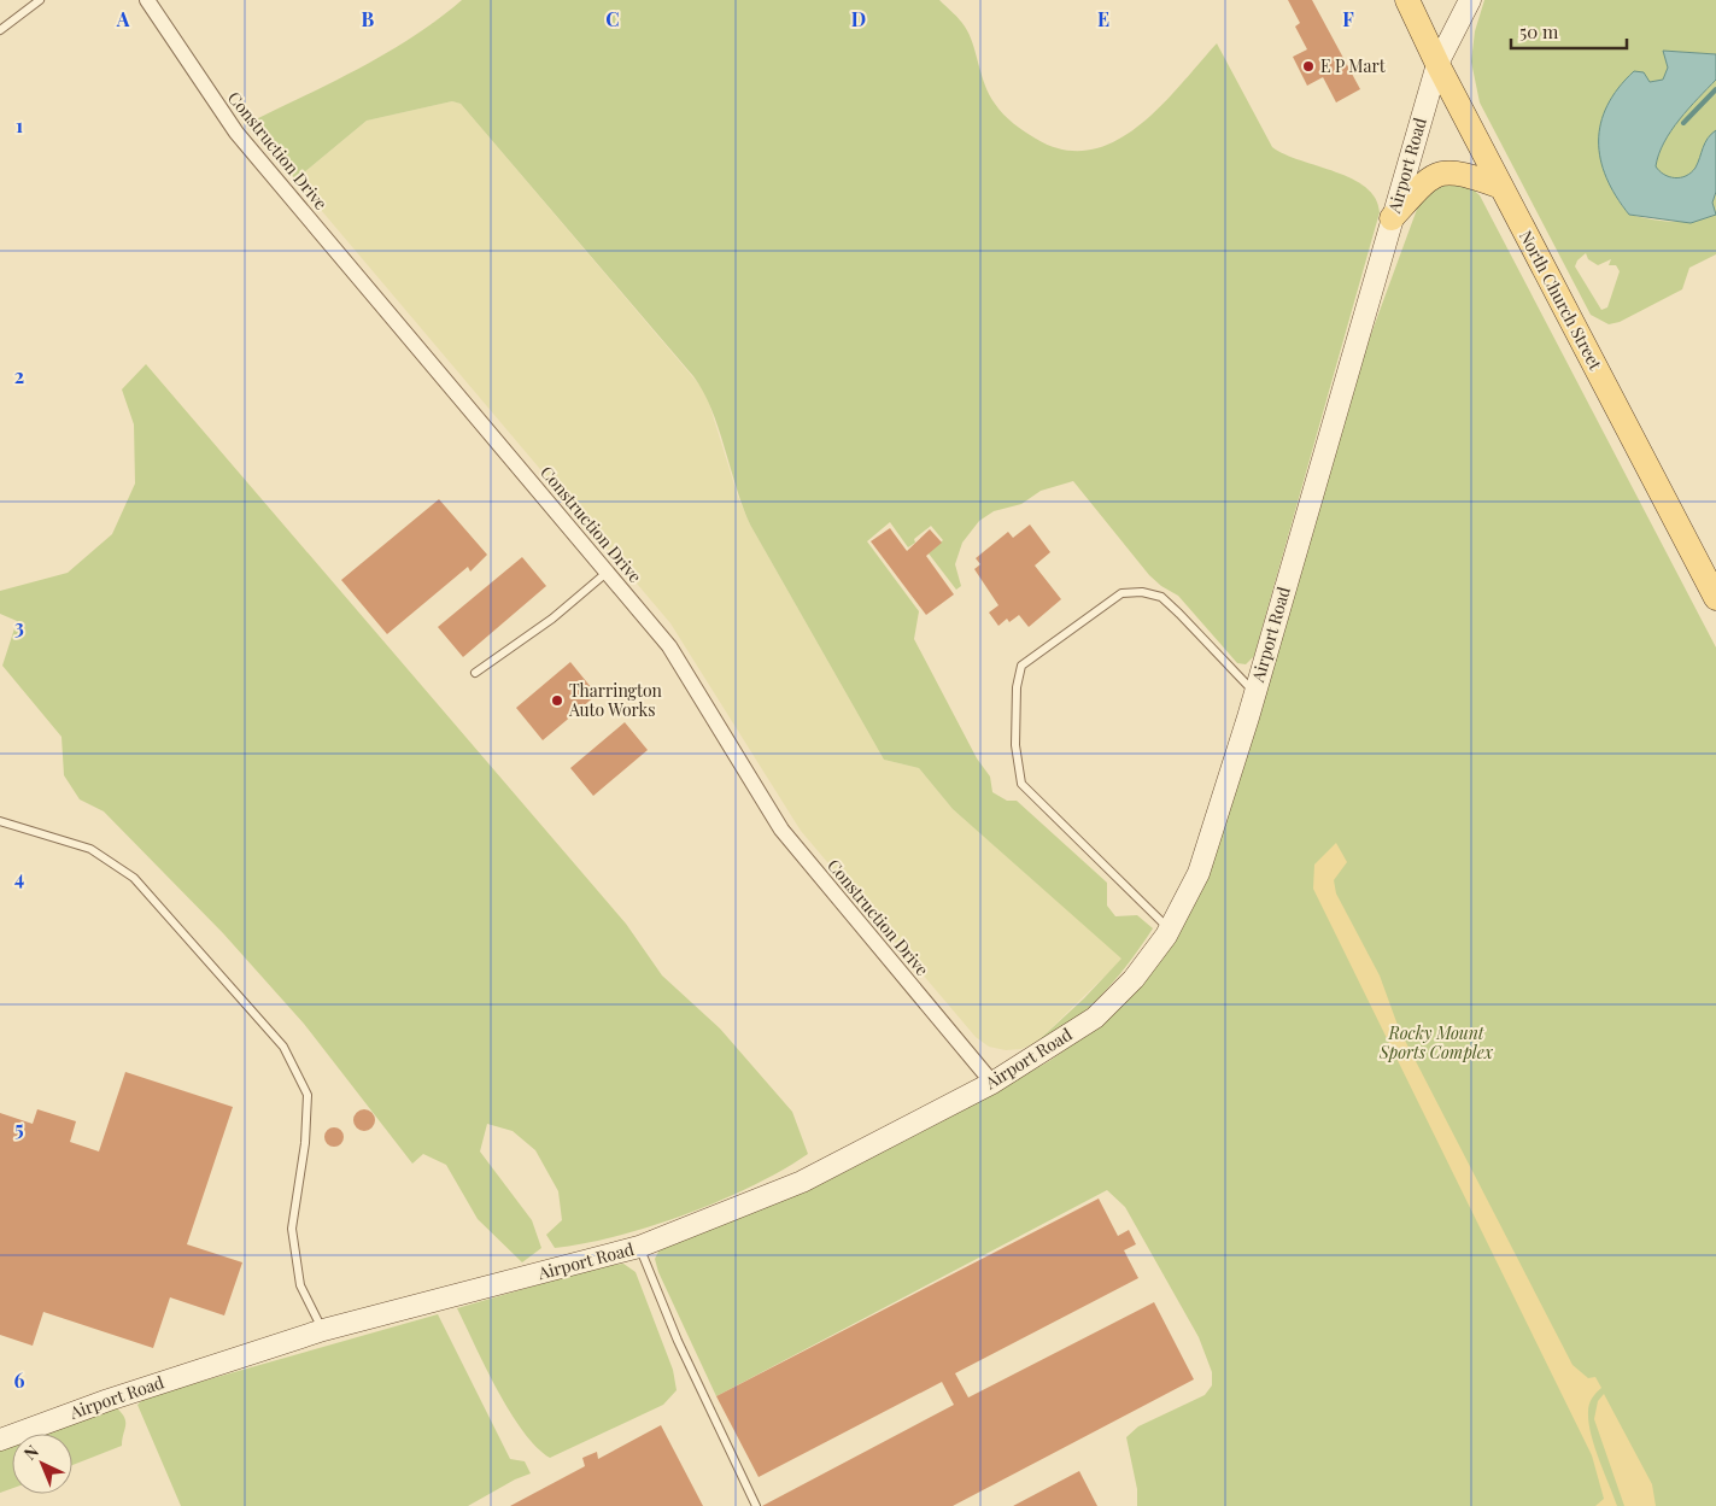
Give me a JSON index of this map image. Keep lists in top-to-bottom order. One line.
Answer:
{"streets":{"main road":["Airport Road","North Church Street"],"street":["Construction Drive"]},"crossings":[["Construction Drive","Airport Road"],["Airport Road","North Church Street"]],"parks":["Rocky Mount Sports Complex"],"places":["E P Mart","Tharrington Auto Works"],"scale_bar":"50 m","north":"top left","grid":{"columns":["A","B","C","D","E","F"],"rows":["1","2","3","4","5","6"]}}
